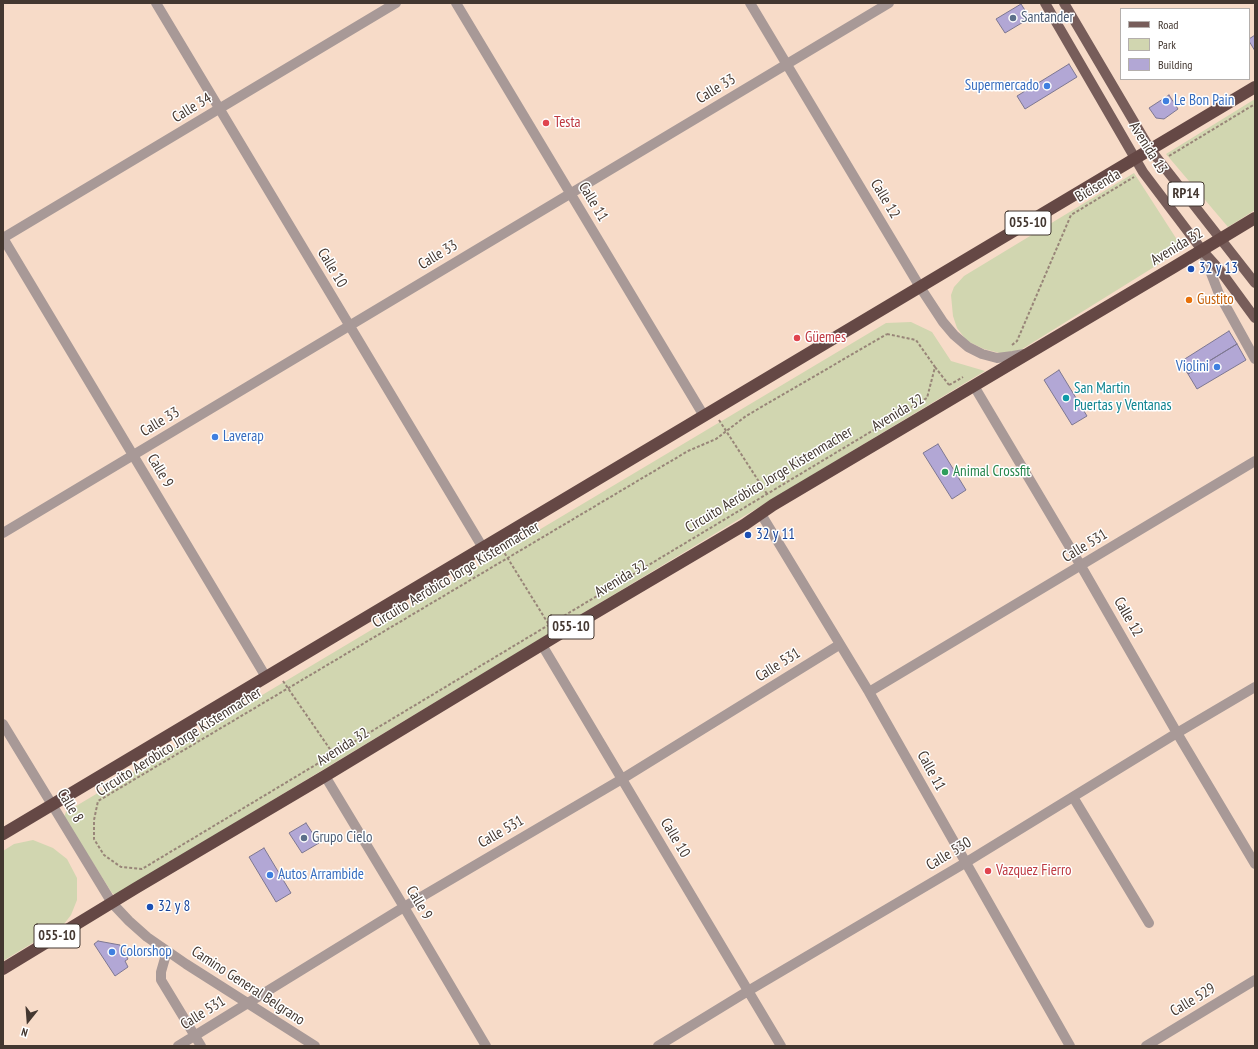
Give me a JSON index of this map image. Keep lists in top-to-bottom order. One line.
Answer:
{"streets":{"highway":["055-10","Avenida 32"],"main road":["Avenida 13","RP14"],"street":["Calle 33","Calle 34","Calle 12","Calle 11","Calle 10","Calle 9","Calle 531","Calle 8","Calle 530","Camino General Belgrano","Calle 529"],"path":["Bicisenda","Circuito Aeróbico Jorge Kistenmacher"]},"crossings":[["Calle 33","Calle 12"],["Calle 33","Calle 11"],["Calle 33","Calle 10"],["Calle 33","Calle 9"],["Calle 34","Calle 10"],["Calle 34","Calle 9"],["Avenida 13","Bicisenda"],["Avenida 13","055-10"],["Avenida 13","Avenida 32"],["Bicisenda","Calle 12"],["Calle 12","055-10"],["Calle 12","Avenida 32"],["Calle 12","Calle 531"],["Calle 12","Calle 530"],["Calle 11","055-10"],["Calle 11","Avenida 32"],["Calle 11","Calle 531"],["Calle 11","Calle 530"],["055-10","Calle 10"],["055-10","Calle 9"],["055-10","Calle 8"],["Avenida 32","Calle 10"],["Avenida 32","Calle 9"],["Avenida 32","Circuito Aeróbico Jorge Kistenmacher"],["Avenida 32","Calle 8"],["Avenida 32","Camino General Belgrano"],["Calle 10","Calle 531"],["Calle 10","Calle 530"],["Calle 9","Calle 531"],["Calle 531","Camino General Belgrano"],["Calle 8","Camino General Belgrano"]],"places":["Santander","Supermercado","Le Bon Pain","Testa","32 y 13","Gustito","Güemes","Violini","San Martin Puertas y Ventanas","Laverap","Animal Crossfit","32 y 11","Grupo Cielo","Vazquez Fierro","Autos Arrambide","32 y 8","Colorshop"],"legend":["Road","Park","Building"],"north":"bottom"}
